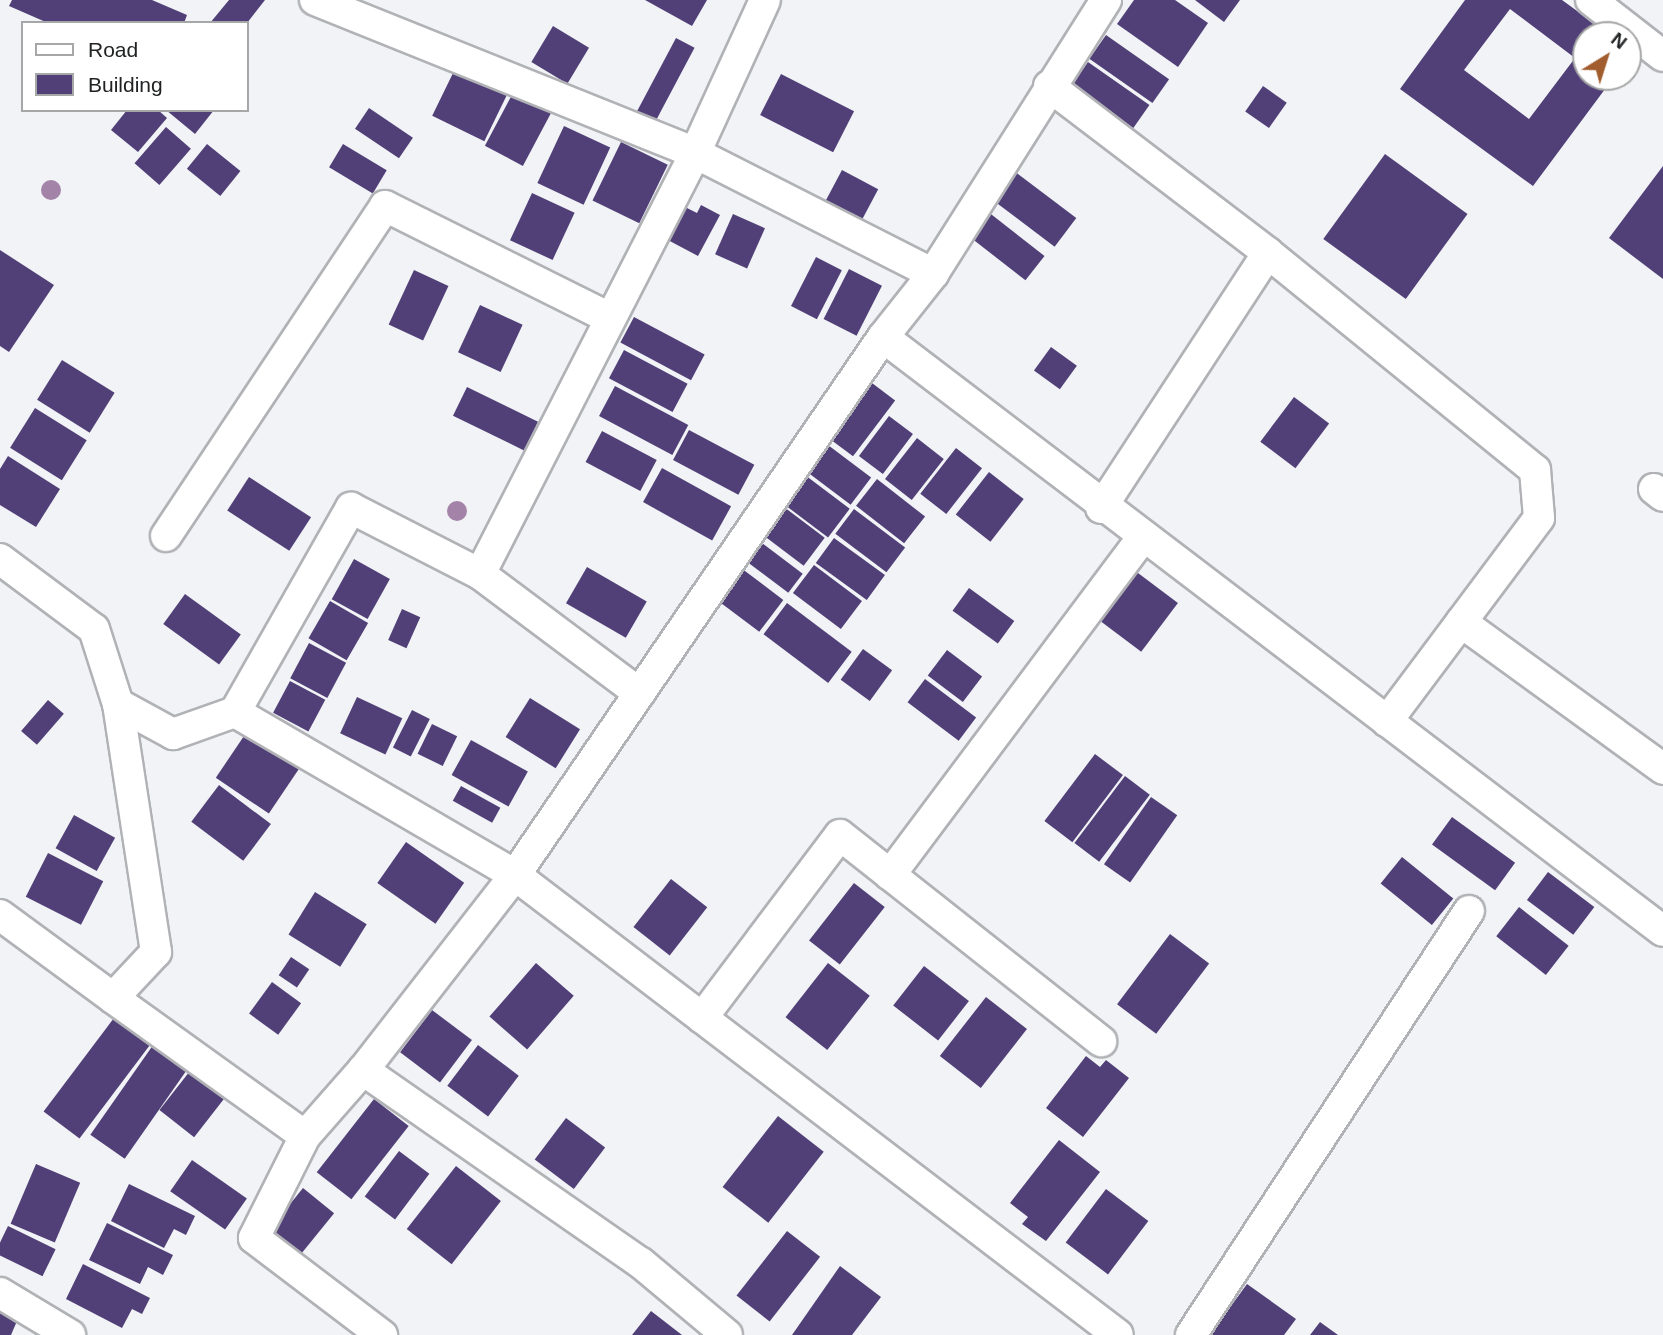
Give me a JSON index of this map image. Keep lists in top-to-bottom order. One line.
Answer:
{"legend":["Road","Building"],"north":"top right"}
